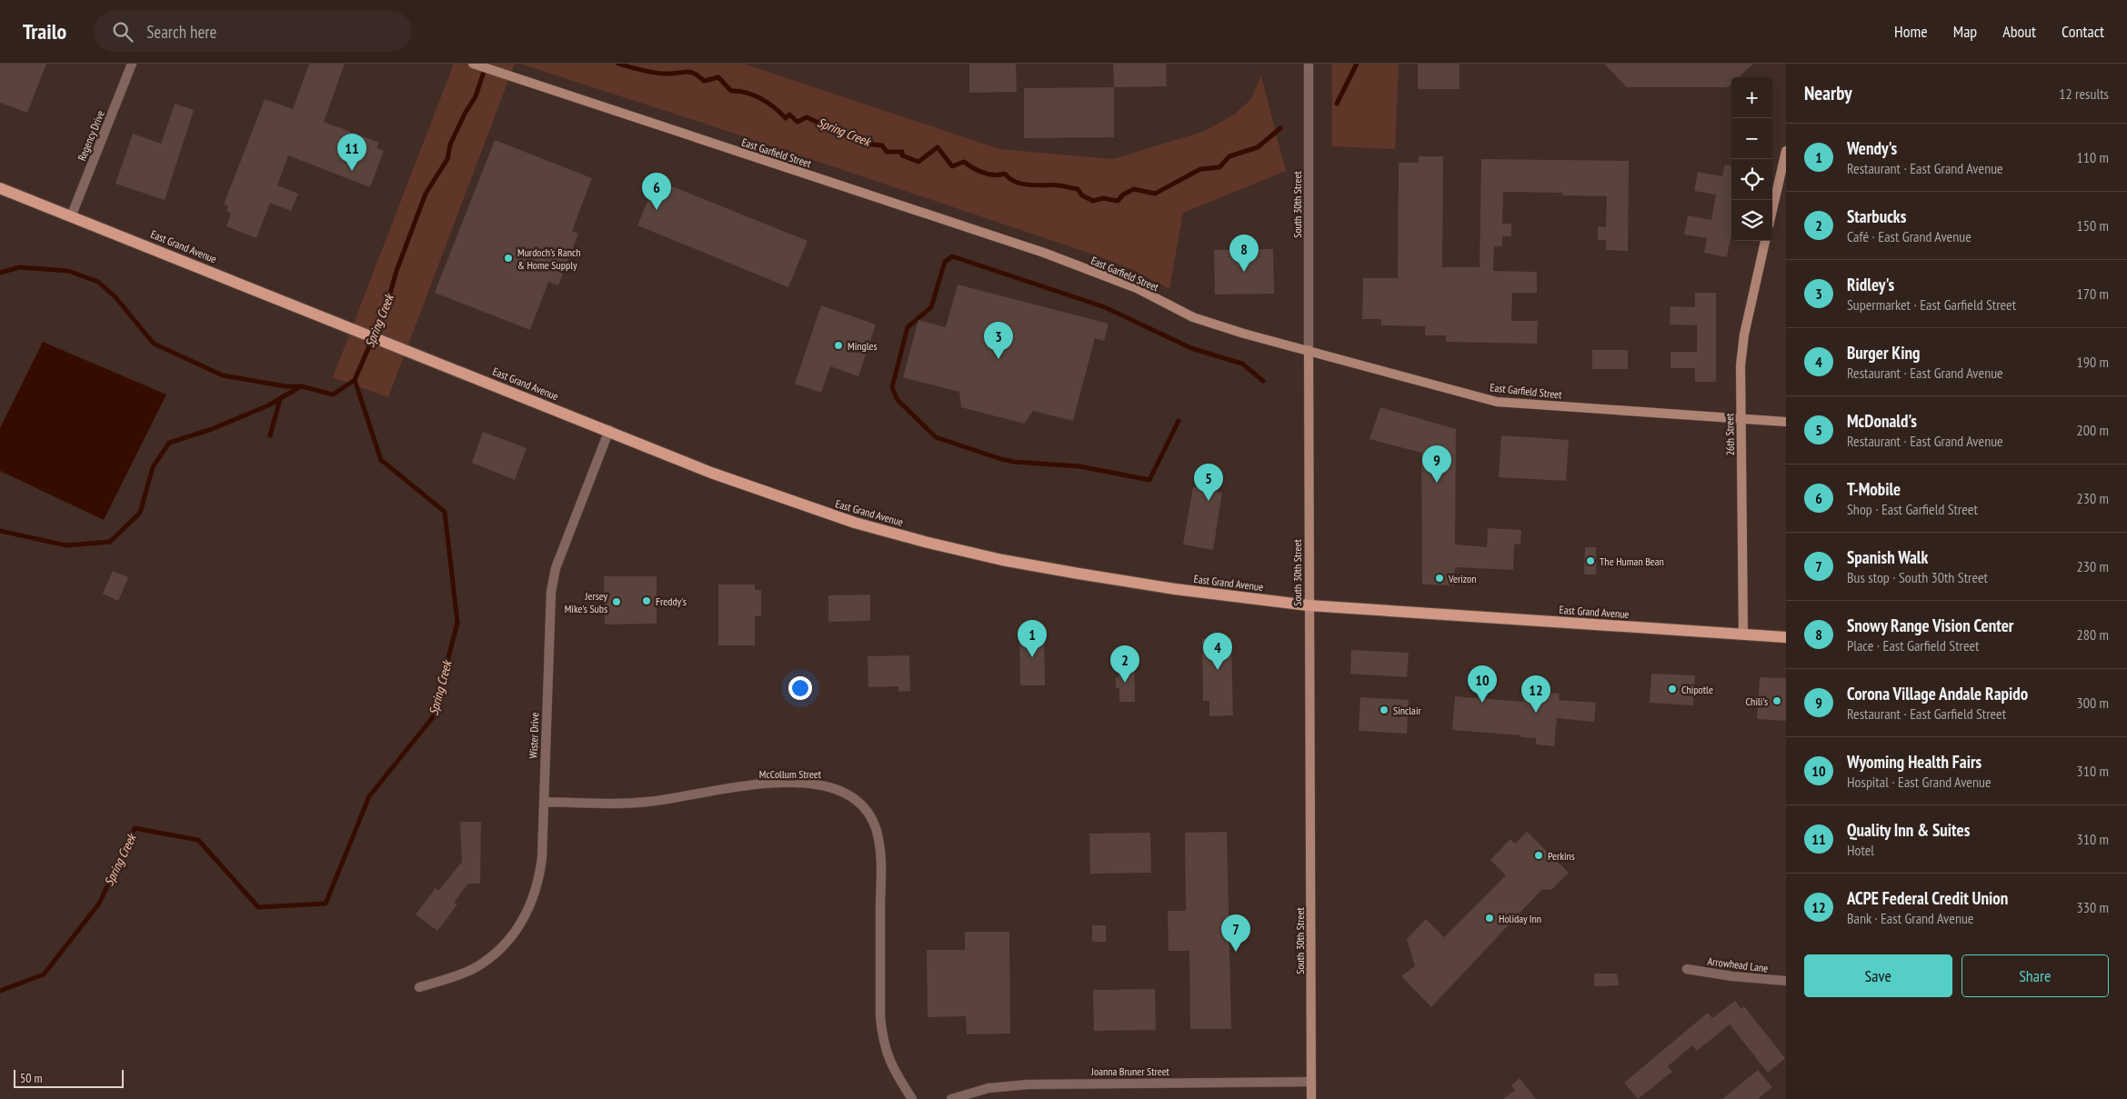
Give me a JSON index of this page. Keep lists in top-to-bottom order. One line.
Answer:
{"streets":{"main road":["East Grand Avenue"],"street":["Regency Drive","East Garfield Street","South 30th Street","26th Street","Wister Drive","McCollum Street","Arrowhead Lane","Joanna Bruner Street"]},"crossings":[["Regency Drive","East Grand Avenue"],["East Garfield Street","South 30th Street"],["East Garfield Street","26th Street"],["South 30th Street","East Grand Avenue"],["South 30th Street","Joanna Bruner Street"],["East Grand Avenue","26th Street"],["East Grand Avenue","Wister Drive"],["Wister Drive","McCollum Street"]],"water":["Spring Creek"],"places":["Murdoch's Ranch & Home Supply","Mingles","The Human Bean","Verizon","Freddy's","Jersey Mike's Subs","Chipotle","Chili's","Sinclair","Perkins","Holiday Inn"],"scale_bar":"50 m","page":{"header":"Trailo","search":"Search here","nav":["Home","Map","About","Contact"],"heading":["Nearby","12 results"],"map_buttons":["+","−"],"list":[{"mark":"1","name":"Wendy's","note":"Restaurant · East Grand Avenue","value":"110 m"},{"mark":"2","name":"Starbucks","note":"Café · East Grand Avenue","value":"150 m"},{"mark":"3","name":"Ridley's","note":"Supermarket · East Garfield Street","value":"170 m"},{"mark":"4","name":"Burger King","note":"Restaurant · East Grand Avenue","value":"190 m"},{"mark":"5","name":"McDonald's","note":"Restaurant · East Grand Avenue","value":"200 m"},{"mark":"6","name":"T-Mobile","note":"Shop · East Garfield Street","value":"230 m"},{"mark":"7","name":"Spanish Walk","note":"Bus stop · South 30th Street","value":"230 m"},{"mark":"8","name":"Snowy Range Vision Center","note":"Place · East Garfield Street","value":"280 m"},{"mark":"9","name":"Corona Village Andale Rapido","note":"Restaurant · East Garfield Street","value":"300 m"},{"mark":"10","name":"Wyoming Health Fairs","note":"Hospital · East Grand Avenue","value":"310 m"},{"mark":"11","name":"Quality Inn & Suites","note":"Hotel","value":"310 m"},{"mark":"12","name":"ACPE Federal Credit Union","note":"Bank · East Grand Avenue","value":"330 m"}],"pins":["11","6","8","3","9","5","1","4","2","10","12","7"],"buttons":["Save","Share"],"scale":"50 m"}}
